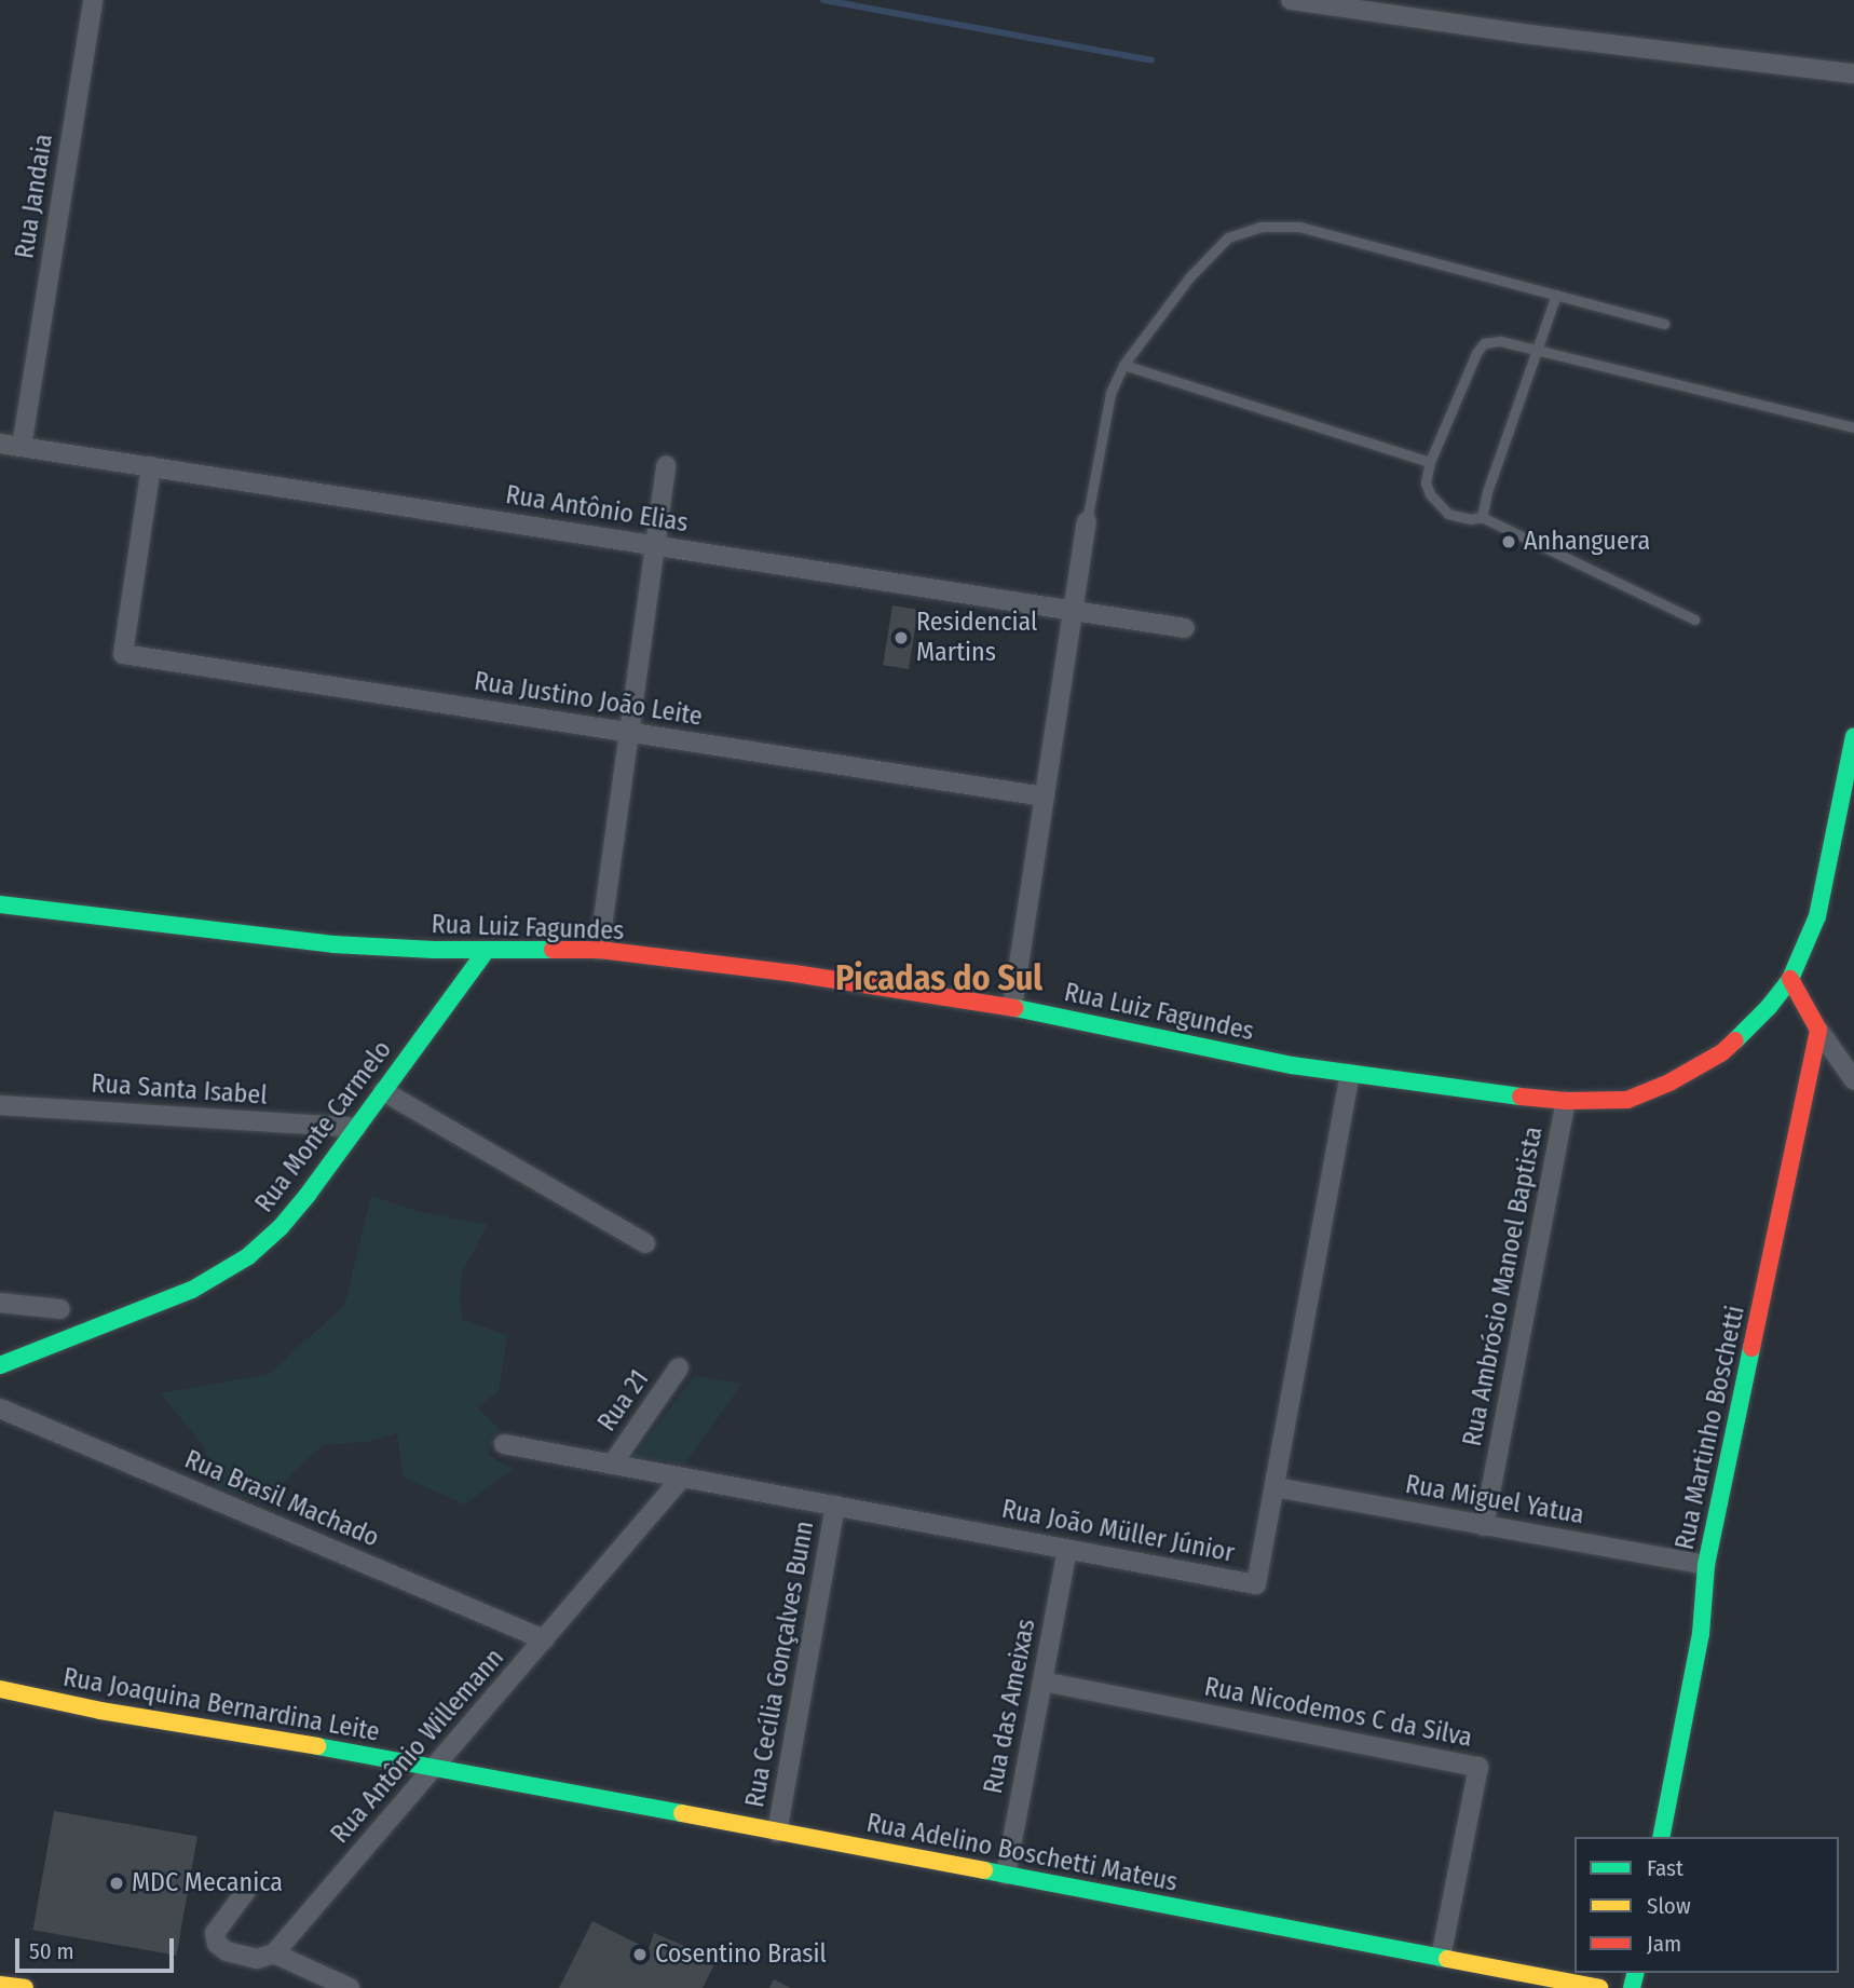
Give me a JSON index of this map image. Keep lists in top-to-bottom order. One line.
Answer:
{"streets":{"street":["Rua Jandaia","Rua Antônio Elias","Rua Justino João Leite","Rua Luiz Fagundes","Rua Santa Isabel","Rua Monte Carmelo","Rua Ambrósio Manoel Baptista","Rua 21","Rua Martinho Boschetti","Rua Brasil Machado","Rua Miguel Yatua","Rua João Müller Júnior","Rua Cecília Gonçalves Bunn","Rua Joaquina Bernardina Leite","Rua das Ameixas","Rua Nicodemos C da Silva","Rua Antônio Willemann","Rua Adelino Boschetti Mateus"]},"crossings":[["Rua Jandaia","Rua Antônio Elias"],["Rua Antônio Elias","Rua Justino João Leite"],["Rua Luiz Fagundes","Rua Monte Carmelo"],["Rua Luiz Fagundes","Rua Ambrósio Manoel Baptista"],["Rua Luiz Fagundes","Rua João Müller Júnior"],["Rua Santa Isabel","Rua Monte Carmelo"],["Rua Ambrósio Manoel Baptista","Rua Miguel Yatua"],["Rua 21","Rua João Müller Júnior"],["Rua Martinho Boschetti","Rua Miguel Yatua"],["Rua Brasil Machado","Rua Antônio Willemann"],["Rua Miguel Yatua","Rua João Müller Júnior"],["Rua João Müller Júnior","Rua Cecília Gonçalves Bunn"],["Rua João Müller Júnior","Rua das Ameixas"],["Rua João Müller Júnior","Rua Antônio Willemann"],["Rua Cecília Gonçalves Bunn","Rua Adelino Boschetti Mateus"],["Rua Joaquina Bernardina Leite","Rua Antônio Willemann"],["Rua Joaquina Bernardina Leite","Rua Adelino Boschetti Mateus"],["Rua das Ameixas","Rua Nicodemos C da Silva"],["Rua das Ameixas","Rua Adelino Boschetti Mateus"],["Rua Nicodemos C da Silva","Rua Adelino Boschetti Mateus"],["Rua Antônio Willemann","Rua Adelino Boschetti Mateus"]],"districts":["Picadas do Sul"],"places":["Anhanguera","Residencial Martins","MDC Mecanica","Cosentino Brasil"],"legend":["Fast","Slow","Jam"],"scale_bar":"50 m"}
